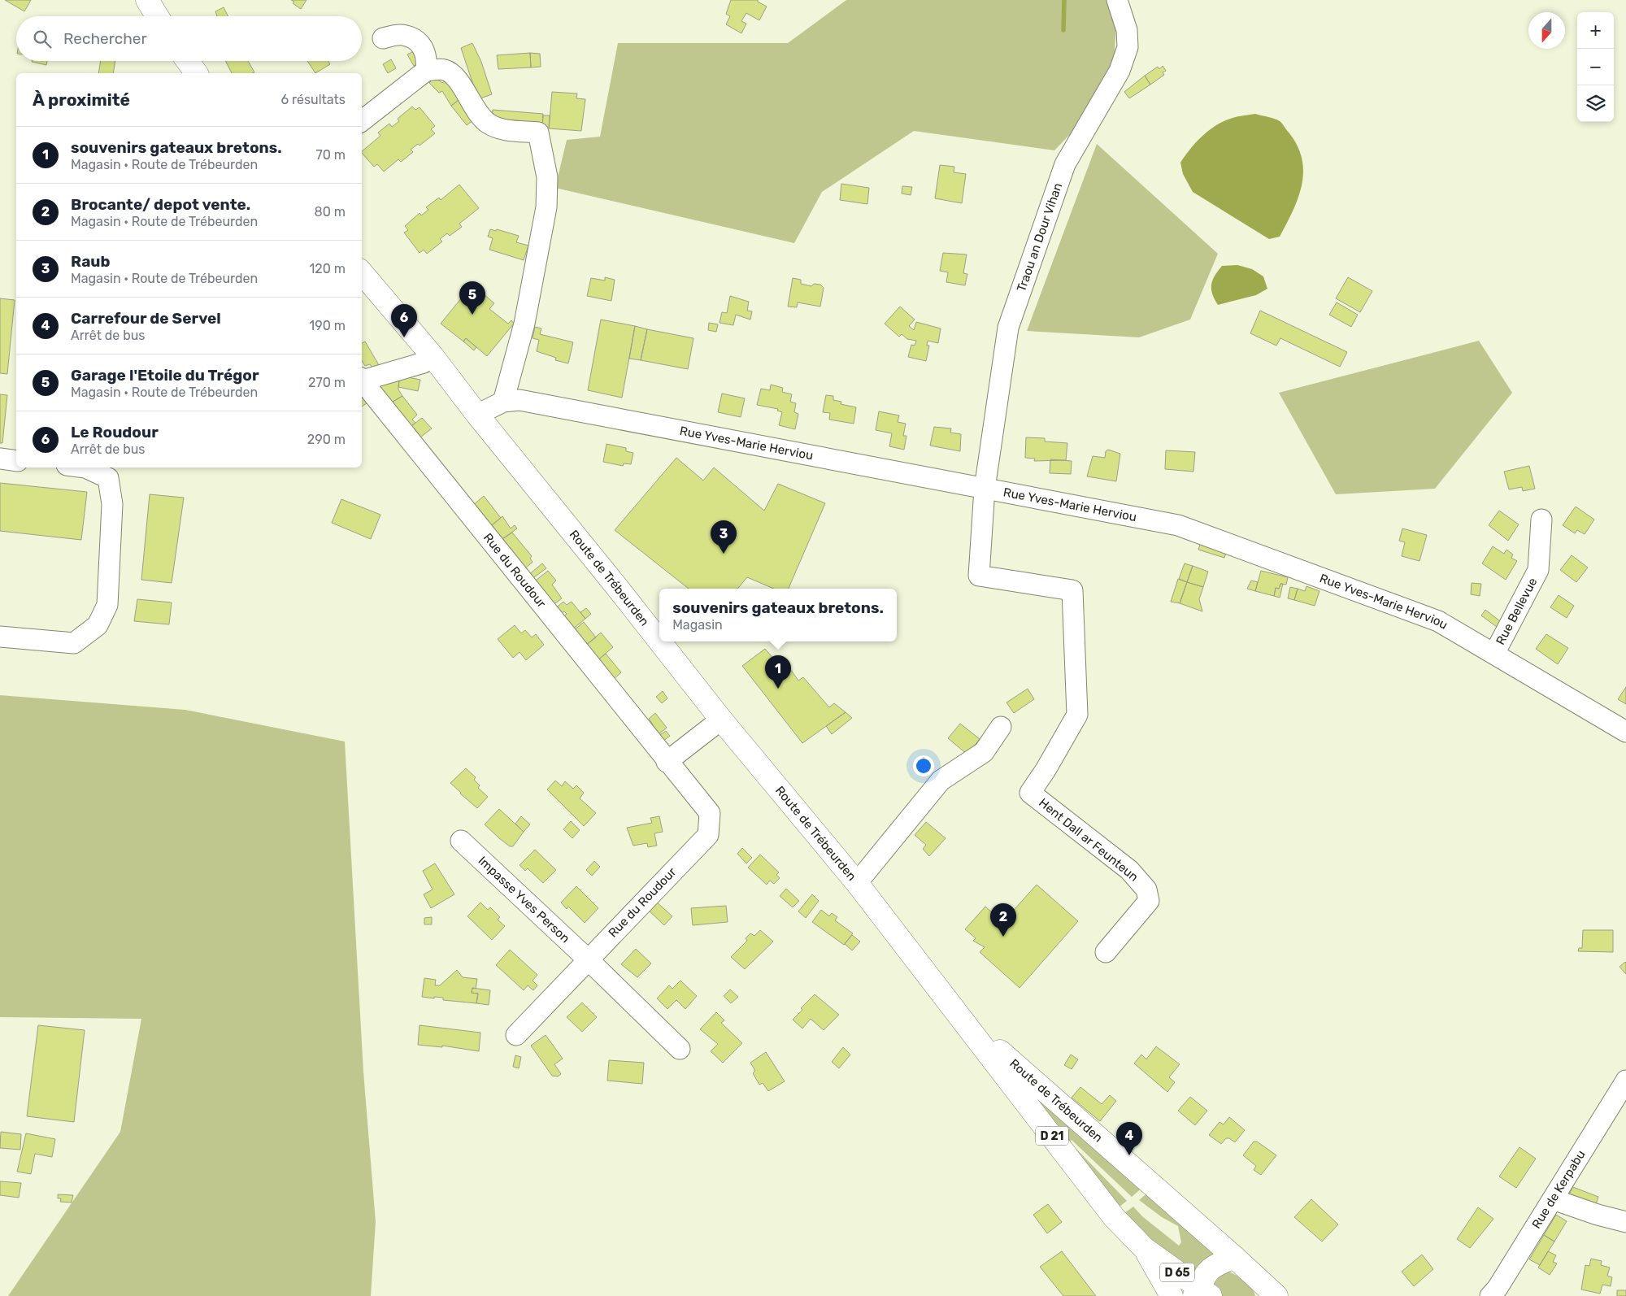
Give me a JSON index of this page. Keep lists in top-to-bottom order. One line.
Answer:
{"streets":{"main road":["Route de Trébeurden","D 21","D 65"],"street":["Traou an Dour Vihan","Rue Yves-Marie Herviou","Rue du Roudour","Rue Bellevue","Hent Dall ar Feunteun","Impasse Yves Person","Rue de Kerpabu"]},"crossings":[["Traou an Dour Vihan","Rue Yves-Marie Herviou"],["Traou an Dour Vihan","Hent Dall ar Feunteun"],["Rue Yves-Marie Herviou","Route de Trébeurden"],["Rue Yves-Marie Herviou","Rue Bellevue"],["Rue Yves-Marie Herviou","Hent Dall ar Feunteun"],["Rue du Roudour","Route de Trébeurden"],["Rue du Roudour","Impasse Yves Person"],["Route de Trébeurden","D 21"]],"north":"bottom","page":{"map_buttons":["+","−"],"search":"Rechercher","heading":["À proximité","6 résultats"],"list":[{"mark":"1","name":"souvenirs gateaux bretons.","note":"Magasin · Route de Trébeurden","value":"70 m"},{"mark":"2","name":"Brocante/ depot vente.","note":"Magasin · Route de Trébeurden","value":"80 m"},{"mark":"3","name":"Raub","note":"Magasin · Route de Trébeurden","value":"120 m"},{"mark":"4","name":"Carrefour de Servel","note":"Arrêt de bus","value":"190 m"},{"mark":"5","name":"Garage l'Etoile du Trégor","note":"Magasin · Route de Trébeurden","value":"270 m"},{"mark":"6","name":"Le Roudour","note":"Arrêt de bus","value":"290 m"}],"pins":["5","6","3","1","2","4"],"popup":["souvenirs gateaux bretons.","Magasin"]}}
